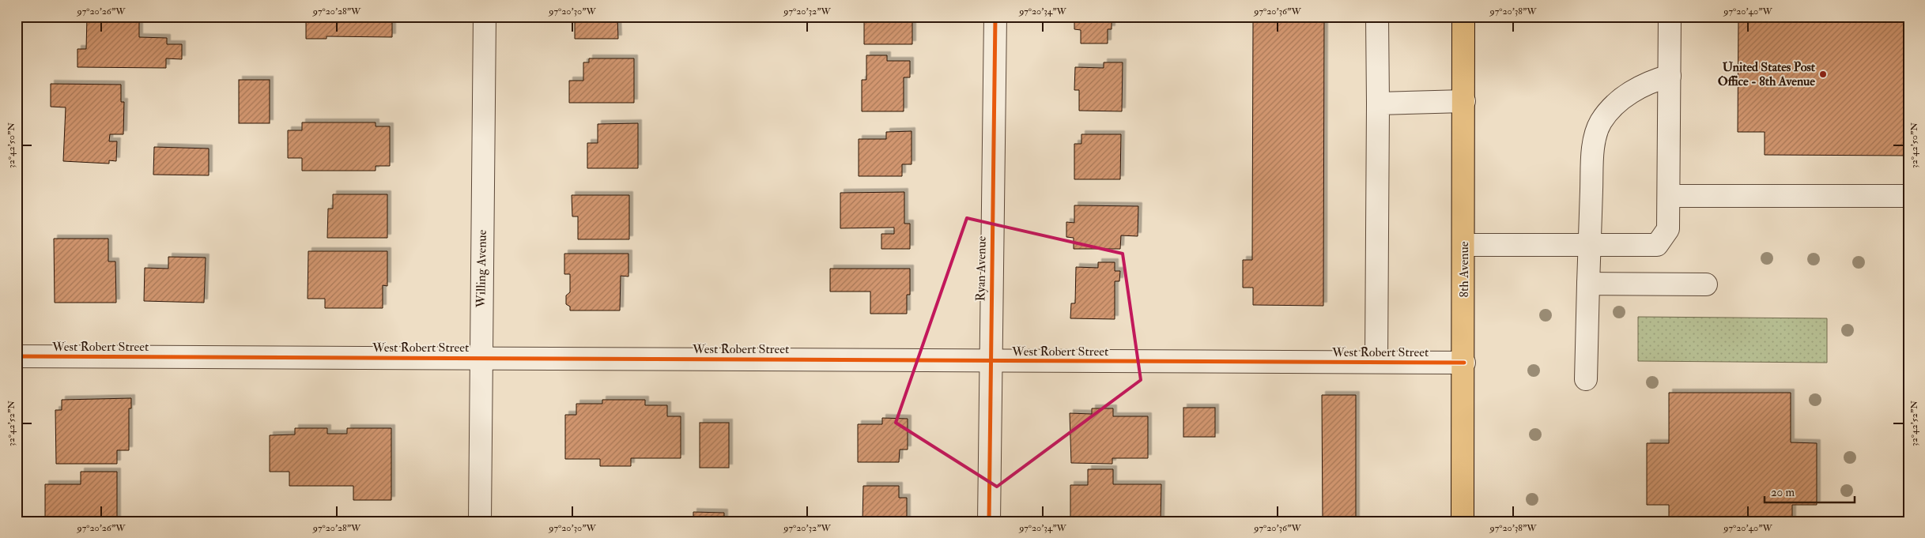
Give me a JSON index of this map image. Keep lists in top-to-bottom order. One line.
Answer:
{"streets":{"main road":["8th Avenue"],"street":["Willing Avenue","Ryan Avenue","West Robert Street"]},"crossings":[["Willing Avenue","West Robert Street"],["Ryan Avenue","West Robert Street"],["8th Avenue","West Robert Street"]],"places":["United States Post Office - 8th Avenue"],"scale_bar":"20 m","coordinates":["97°20'26\"W","97°20'28\"W","97°20'30\"W","97°20'32\"W","97°20'34\"W","97°20'36\"W","97°20'38\"W","97°20'40\"W","32°42'50\"N","32°42'52\"N"]}
